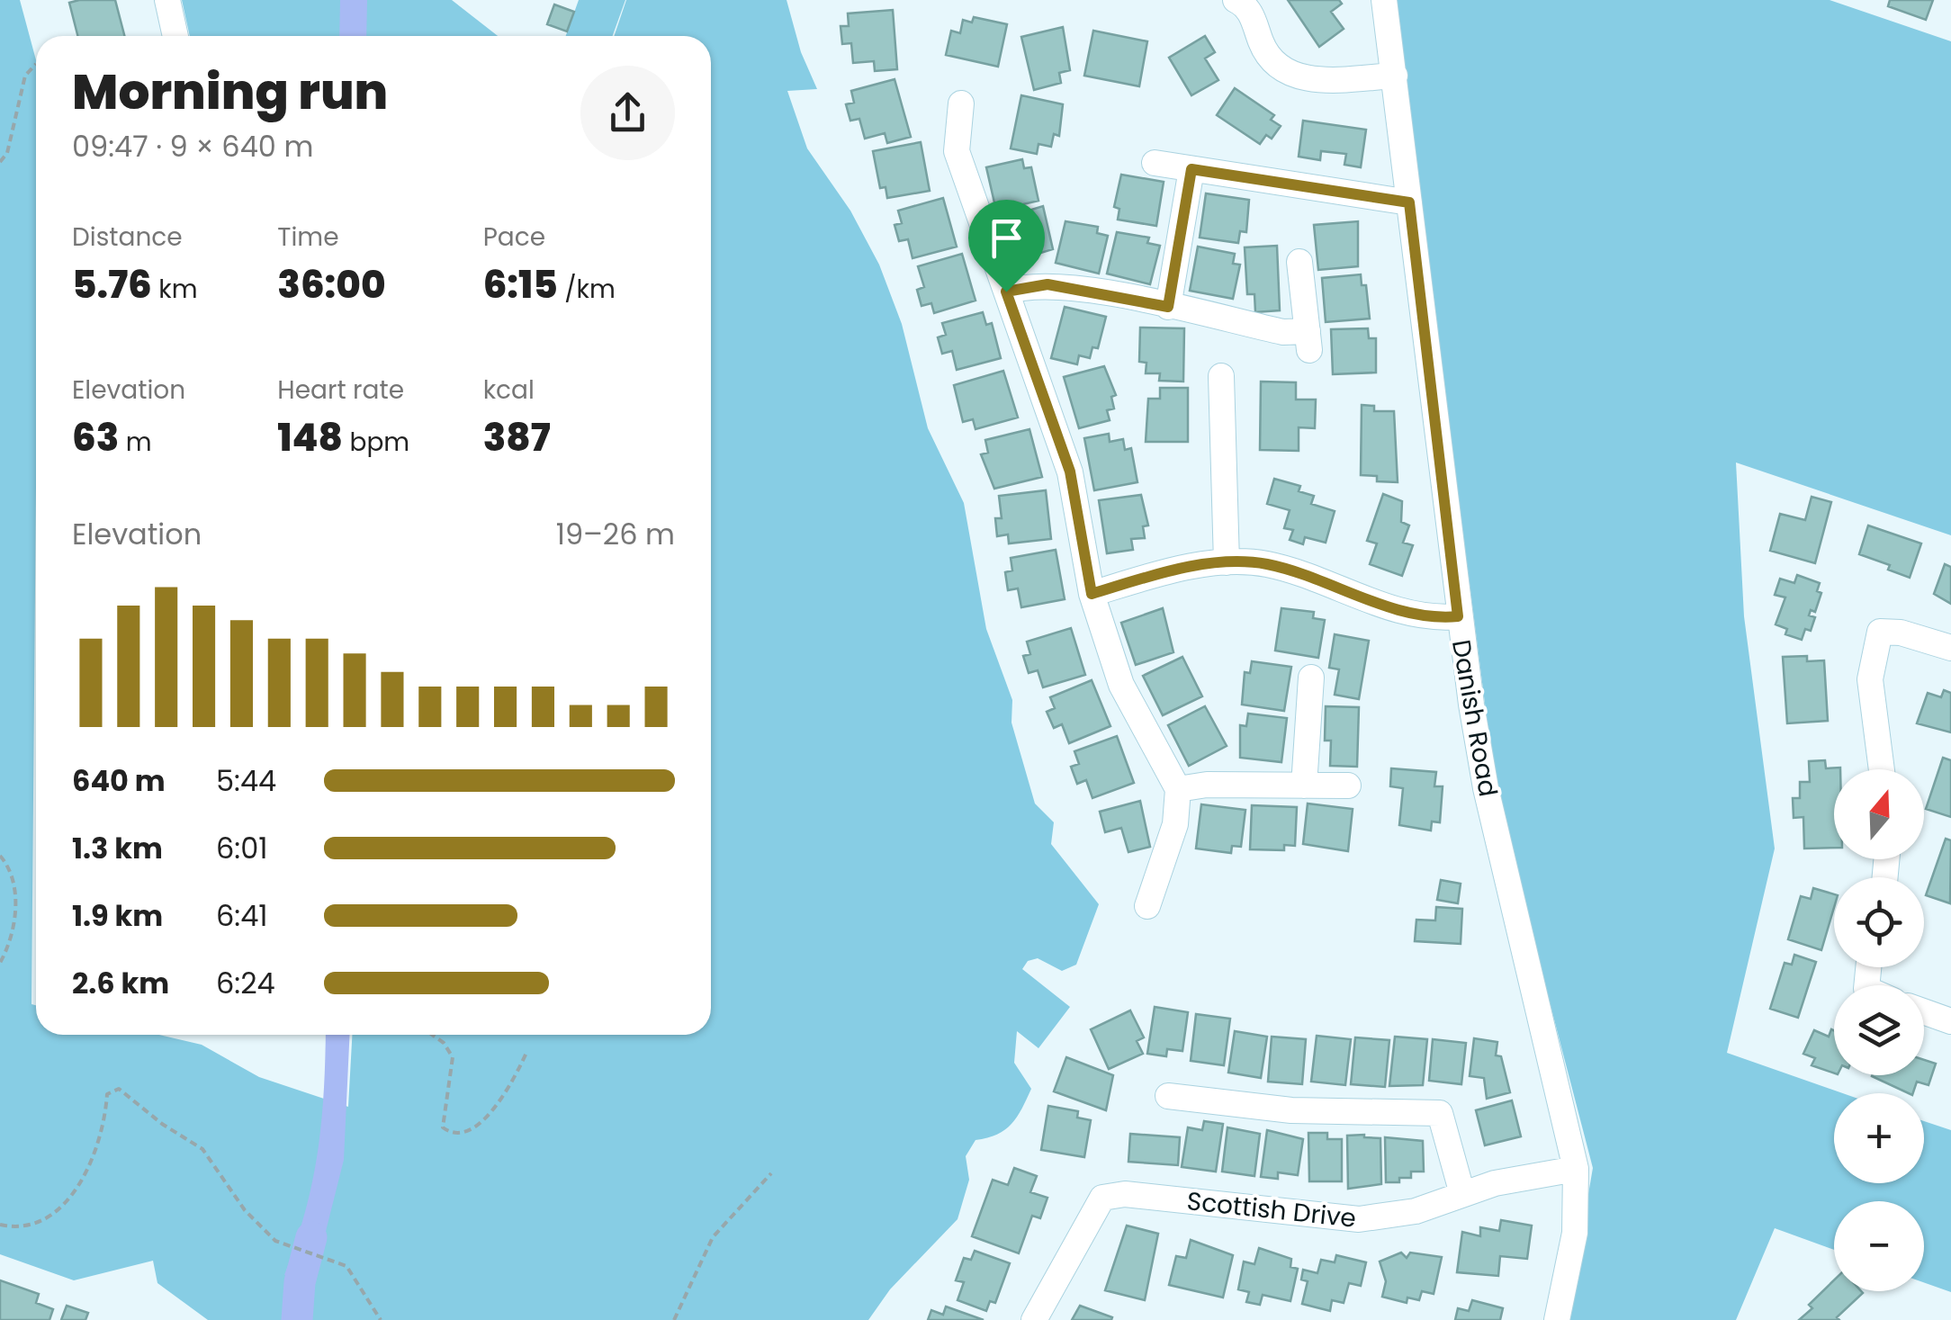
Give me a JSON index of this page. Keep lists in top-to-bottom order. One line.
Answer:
{"streets":{"street":["Danish Road","Scottish Drive"]},"crossings":[["Danish Road","Scottish Drive"]],"north":"top","page":{"heading":["Morning run","09:47 · 9 × 640 m"],"stats":[["Distance","5.76 km"],["Time","36:00"],["Pace","6:15 /km"],["Elevation","63 m"],["Heart rate","148 bpm"],["kcal","387"]],"chart":["Elevation","19–26 m"],"list":[{"name":"640 m","note":"5:44"},{"name":"1.3 km","note":"6:01"},{"name":"1.9 km","note":"6:41"},{"name":"2.6 km","note":"6:24"}],"map_buttons":["+","−"]}}
